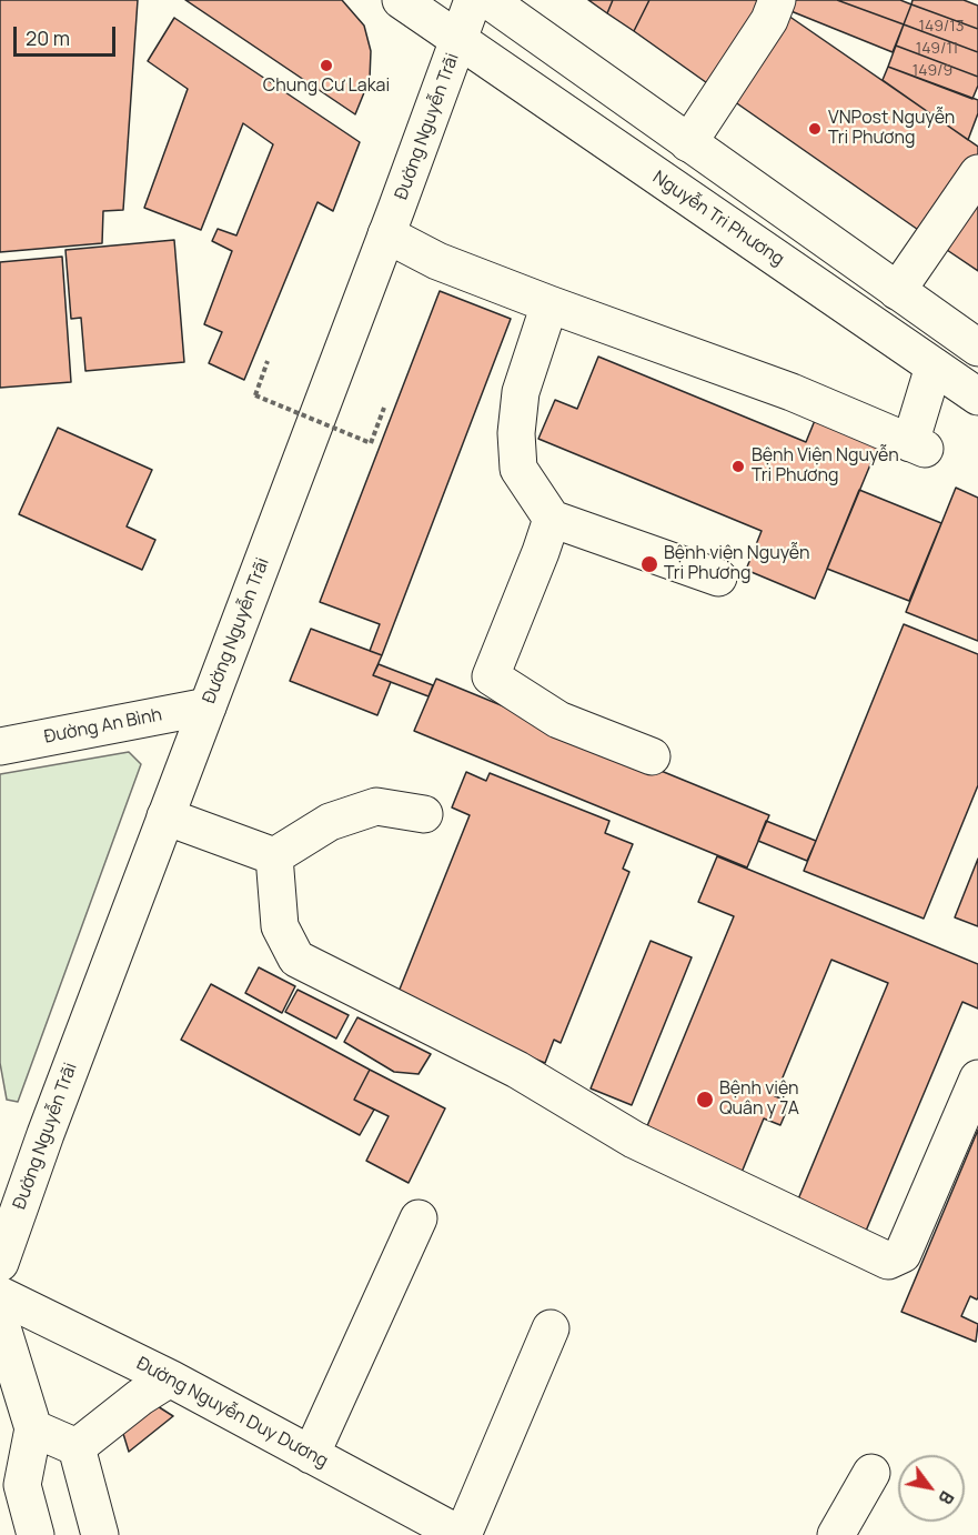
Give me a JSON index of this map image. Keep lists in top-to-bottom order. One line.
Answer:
{"streets":{"main road":["Đường Nguyễn Trãi","Nguyễn Tri Phương","Đường An Bình","Đường Nguyễn Duy Dương"]},"crossings":[["Đường Nguyễn Trãi","Nguyễn Tri Phương"],["Đường Nguyễn Trãi","Đường An Bình"]],"places":["Chung Cư Lakai","VNPost Nguyễn Tri Phương","Bệnh Viện Nguyễn Tri Phương","Bệnh viện Nguyễn Tri Phương","Bệnh viện Quân y 7A"],"house_numbers":["149/13","149/11","149/9"],"scale_bar":"20 m","north":"bottom right"}
